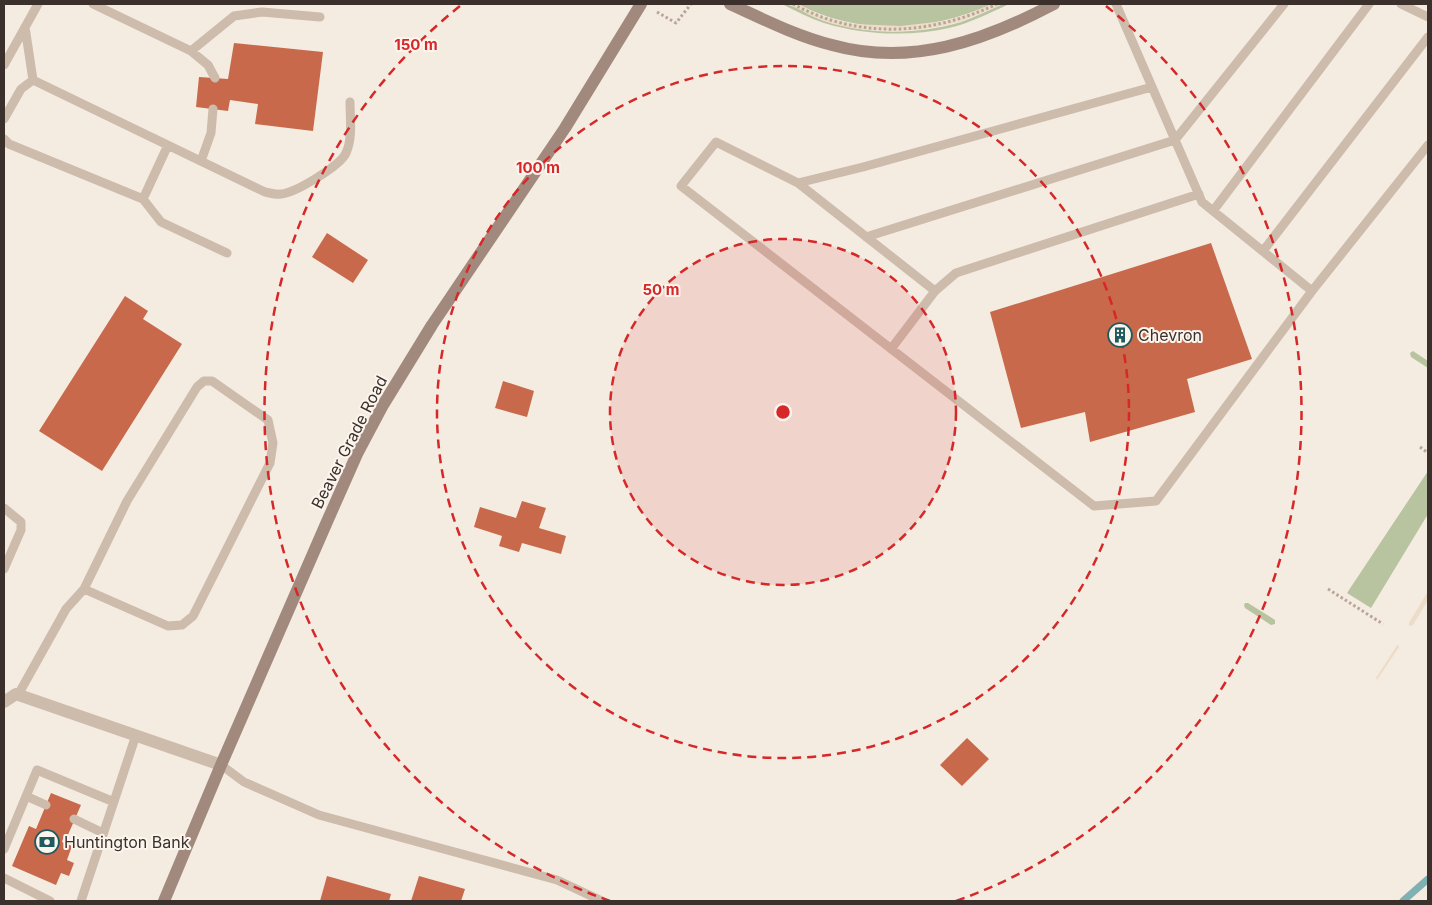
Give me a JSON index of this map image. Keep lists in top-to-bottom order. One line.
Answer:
{"streets":{"main road":["Beaver Grade Road"]},"places":{"building":["Chevron"],"bank":["Huntington Bank"]},"rings":["150 m","100 m","50 m"]}
